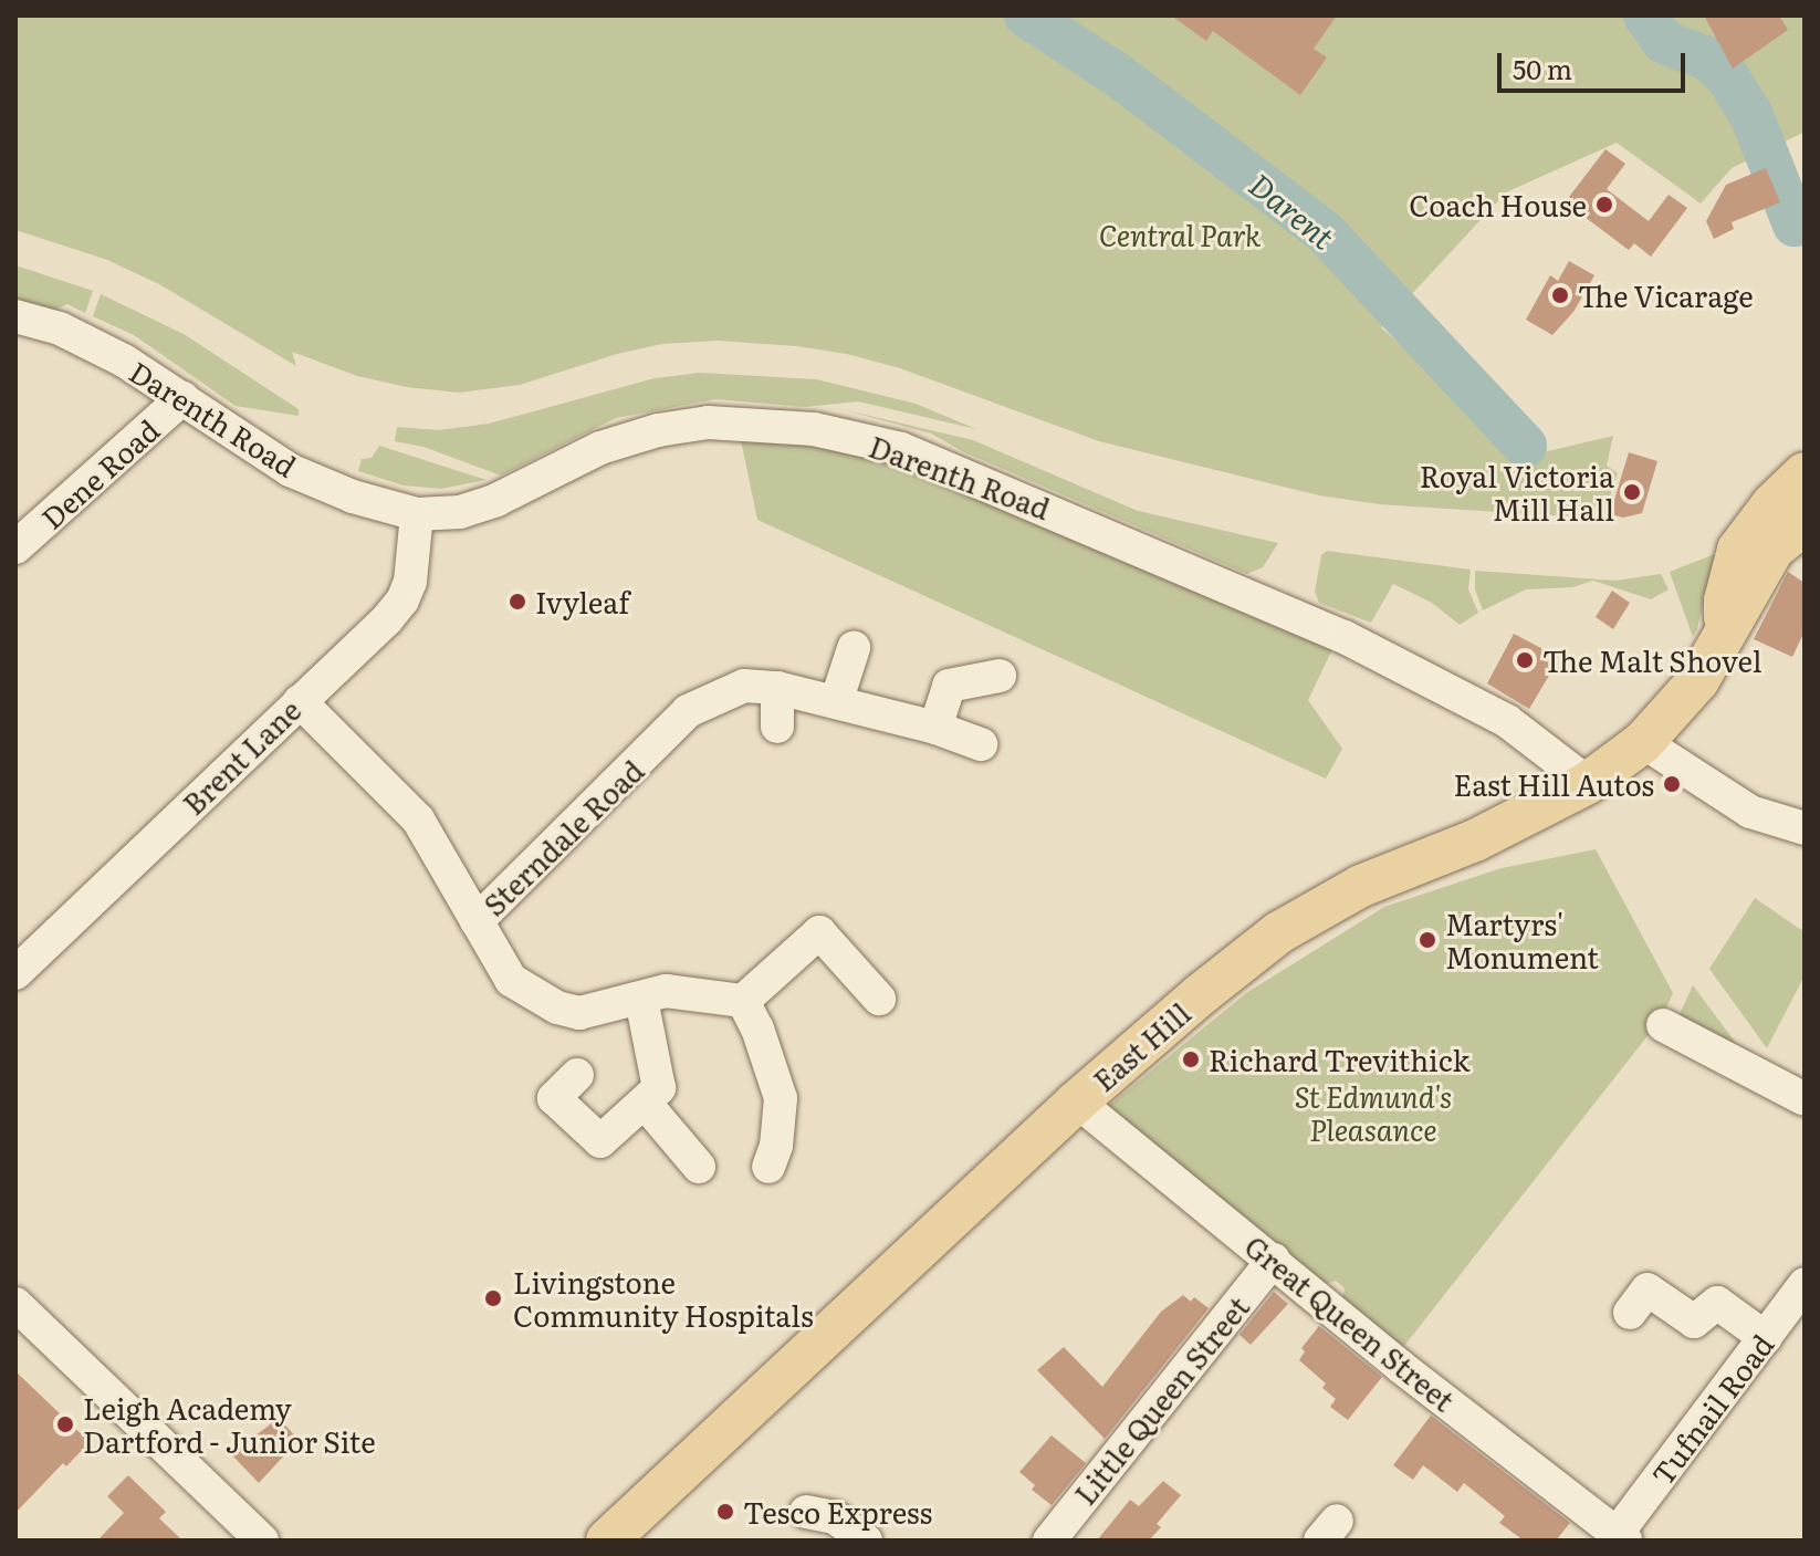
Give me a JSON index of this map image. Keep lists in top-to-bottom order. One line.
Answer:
{"streets":{"main road":["East Hill"],"street":["Darenth Road","Dene Road","Brent Lane","Sterndale Road","Great Queen Street","Little Queen Street","Tufnail Road"]},"crossings":[["Darenth Road","Dene Road"],["Darenth Road","Brent Lane"],["Darenth Road","East Hill"],["East Hill","Great Queen Street"],["Great Queen Street","Little Queen Street"],["Great Queen Street","Tufnail Road"]],"water":["Darent"],"parks":["Central Park","St Edmund's Pleasance"],"places":["Coach House","The Vicarage","Royal Victoria Mill Hall","Ivyleaf","The Malt Shovel","East Hill Autos","Martyrs' Monument","Richard Trevithick","Livingstone Community Hospitals","Leigh Academy Dartford - Junior Site","Tesco Express"],"scale_bar":"50 m"}
